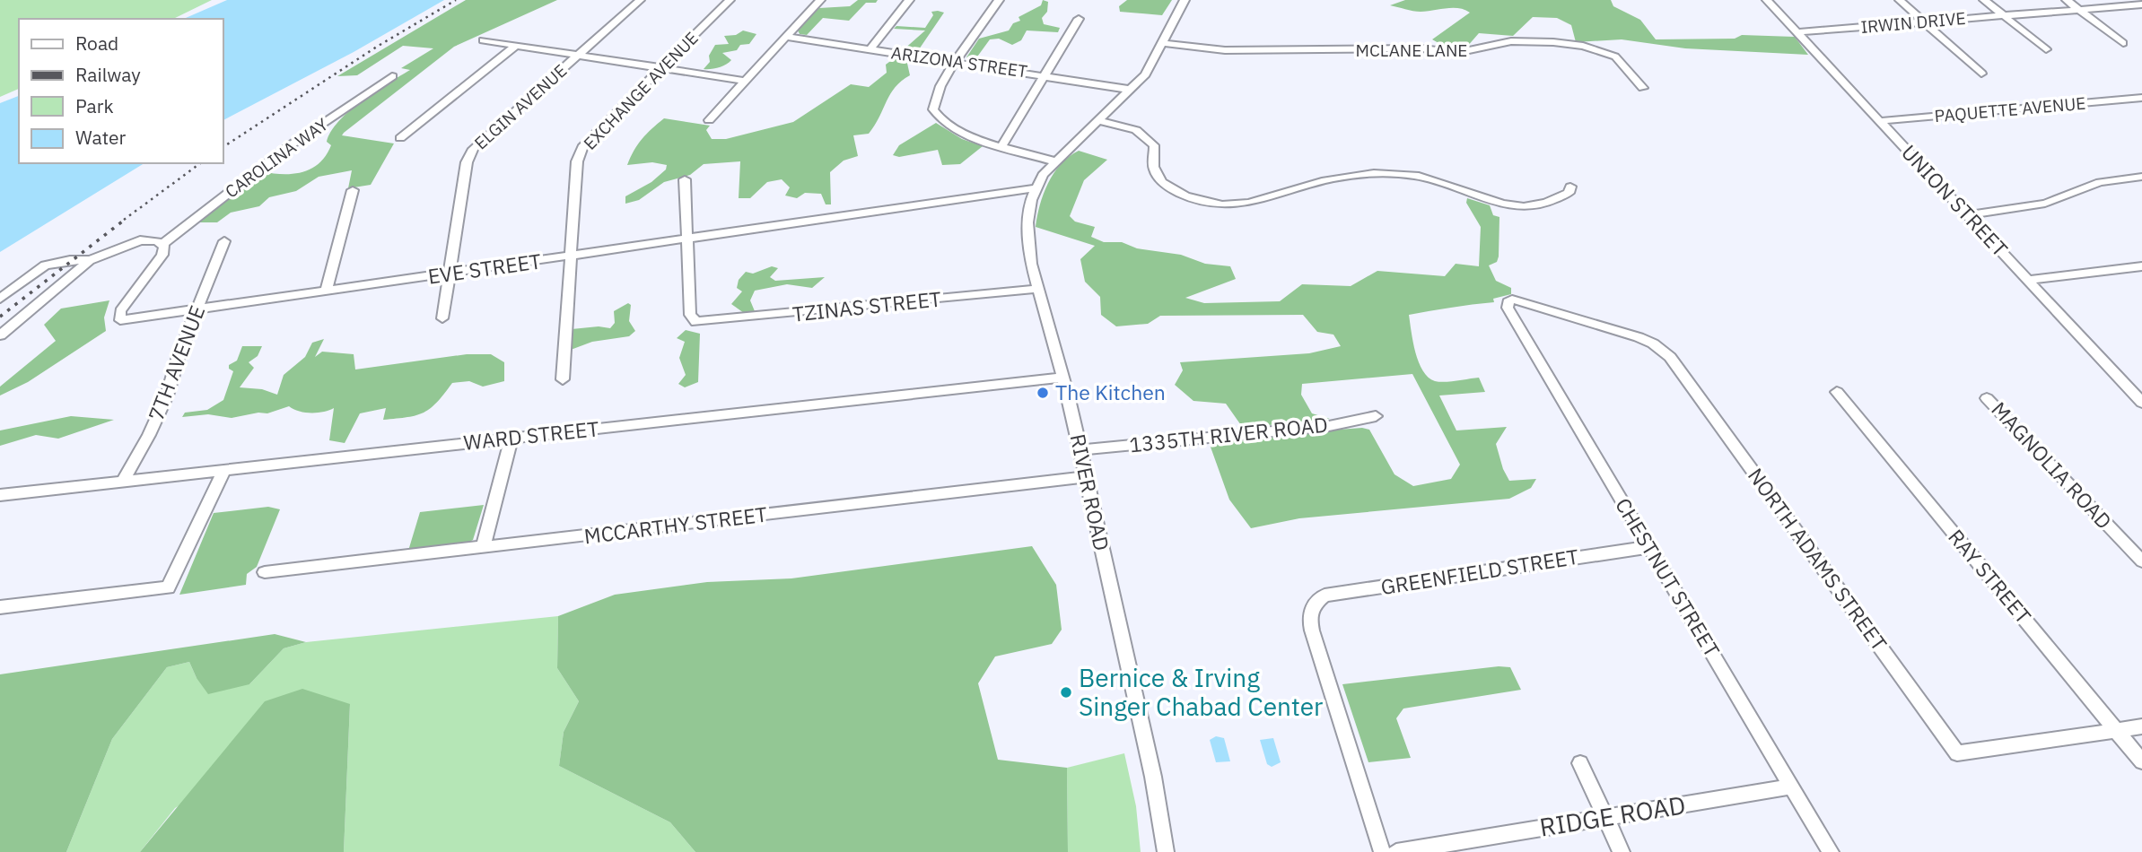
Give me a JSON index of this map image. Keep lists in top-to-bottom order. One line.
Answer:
{"streets":{"street":["IRWIN DRIVE","MCLANE LANE","ARIZONA STREET","EXCHANGE AVENUE","ELGIN AVENUE","PAQUETTE AVENUE","CAROLINA WAY","UNION STREET","EVE STREET","TZINAS STREET","7TH AVENUE","1335TH RIVER ROAD","WARD STREET","MAGNOLIA ROAD","RIVER ROAD","MCCARTHY STREET","NORTH ADAMS STREET","GREENFIELD STREET","RAY STREET","CHESTNUT STREET","RIDGE ROAD"]},"crossings":[["IRWIN DRIVE","UNION STREET"],["MCLANE LANE","RIVER ROAD"],["ARIZONA STREET","RIVER ROAD"],["EXCHANGE AVENUE","EVE STREET"],["ELGIN AVENUE","EVE STREET"],["PAQUETTE AVENUE","UNION STREET"],["CAROLINA WAY","EVE STREET"],["EVE STREET","TZINAS STREET"],["EVE STREET","7TH AVENUE"],["EVE STREET","RIVER ROAD"],["TZINAS STREET","RIVER ROAD"],["7TH AVENUE","WARD STREET"],["1335TH RIVER ROAD","RIVER ROAD"],["WARD STREET","RIVER ROAD"],["RIVER ROAD","MCCARTHY STREET"],["NORTH ADAMS STREET","RAY STREET"],["NORTH ADAMS STREET","CHESTNUT STREET"],["GREENFIELD STREET","CHESTNUT STREET"],["CHESTNUT STREET","RIDGE ROAD"]],"places":["The Kitchen","Bernice & Irving Singer Chabad Center"],"legend":["Road","Railway","Park","Water"]}
